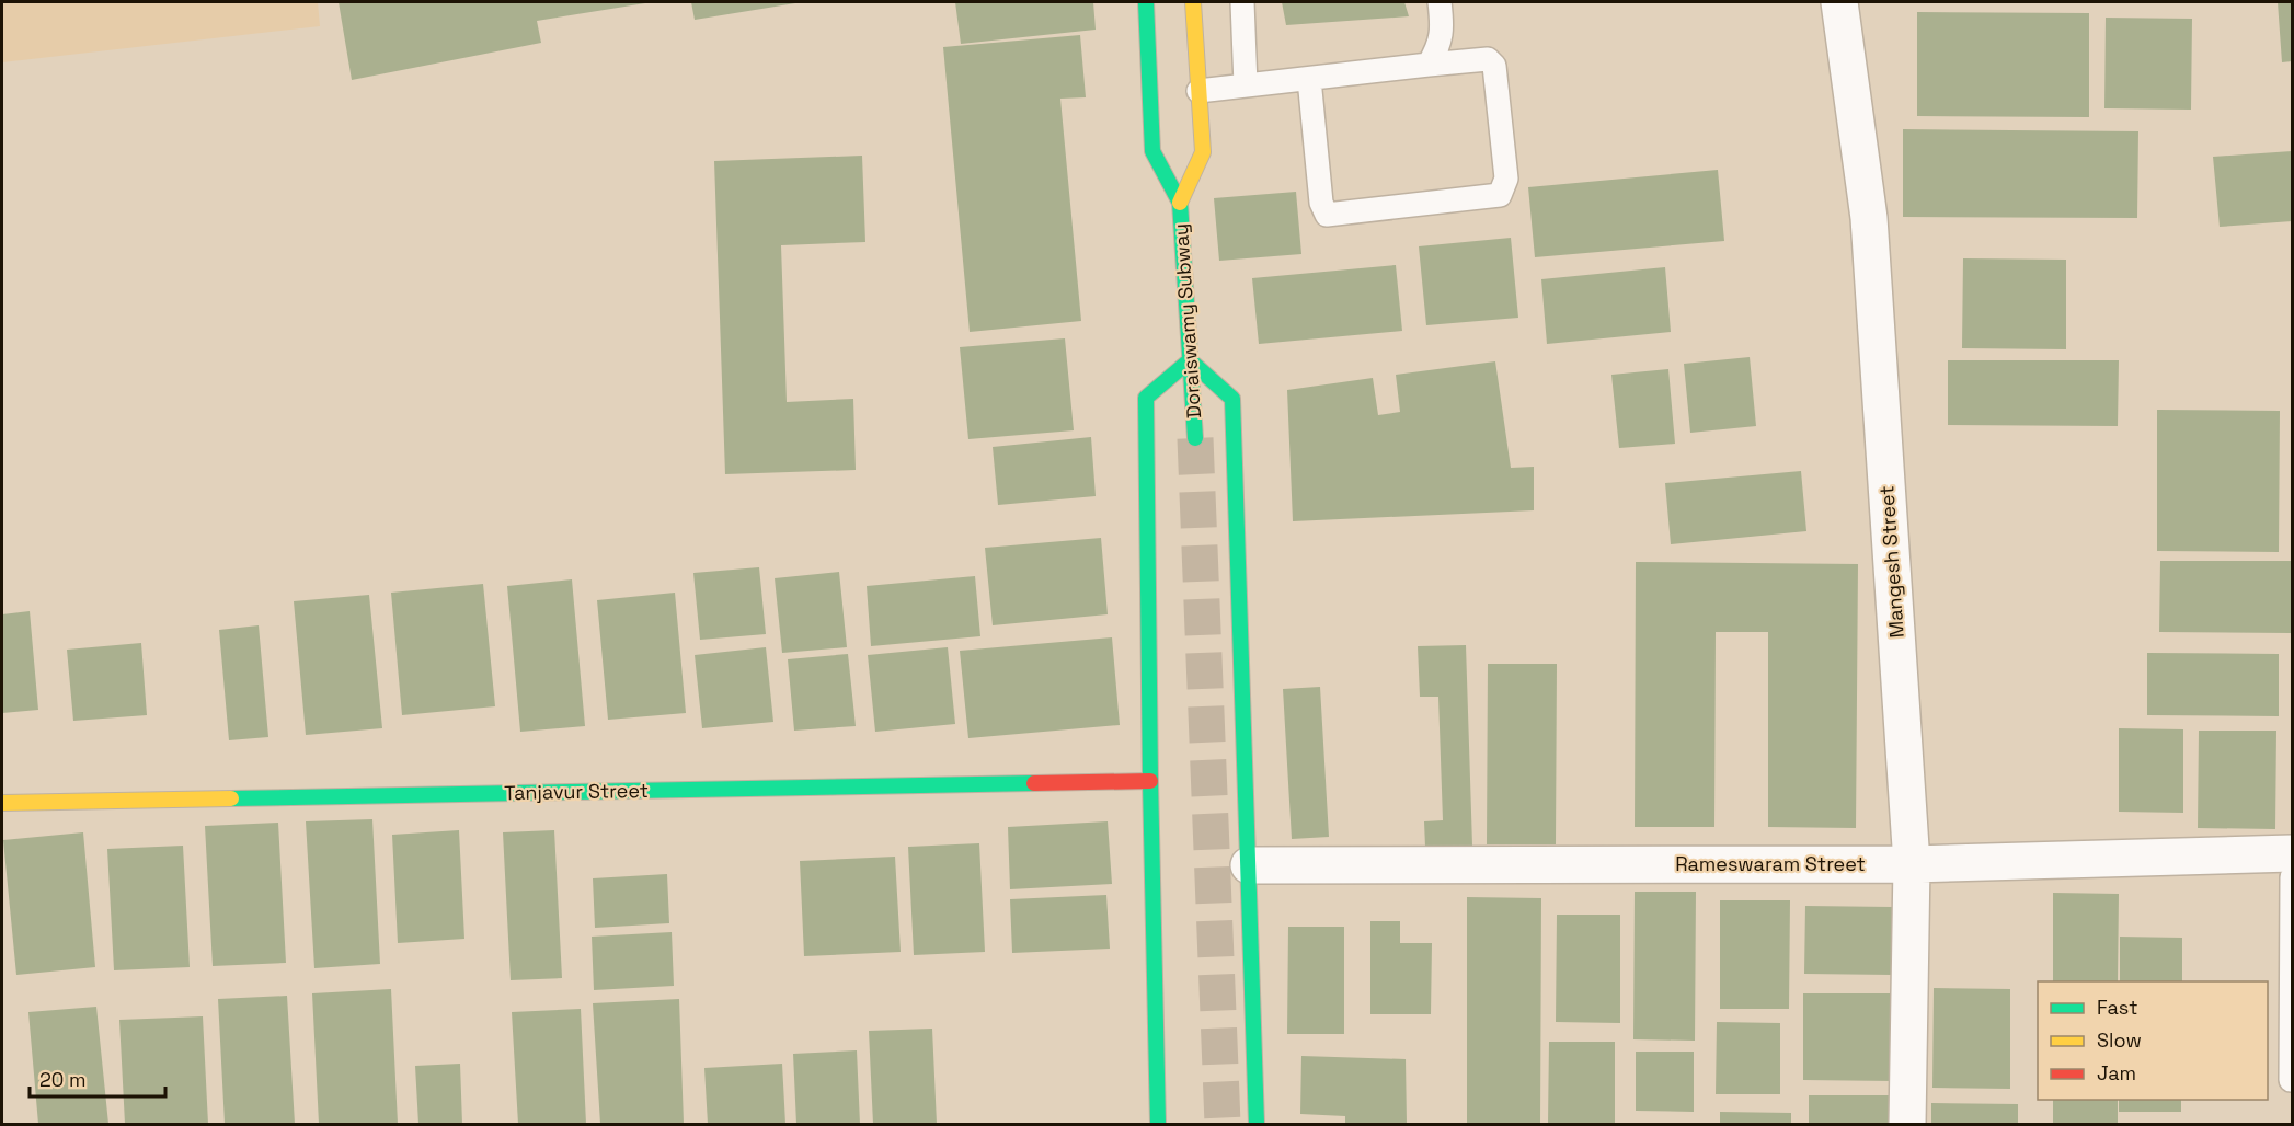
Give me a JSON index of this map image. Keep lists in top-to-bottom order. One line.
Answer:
{"streets":{"street":["Doraiswamy Subway","Mangesh Street","Tanjavur Street","Rameswaram Street"]},"crossings":[["Mangesh Street","Rameswaram Street"]],"legend":["Fast","Slow","Jam"],"scale_bar":"20 m"}
